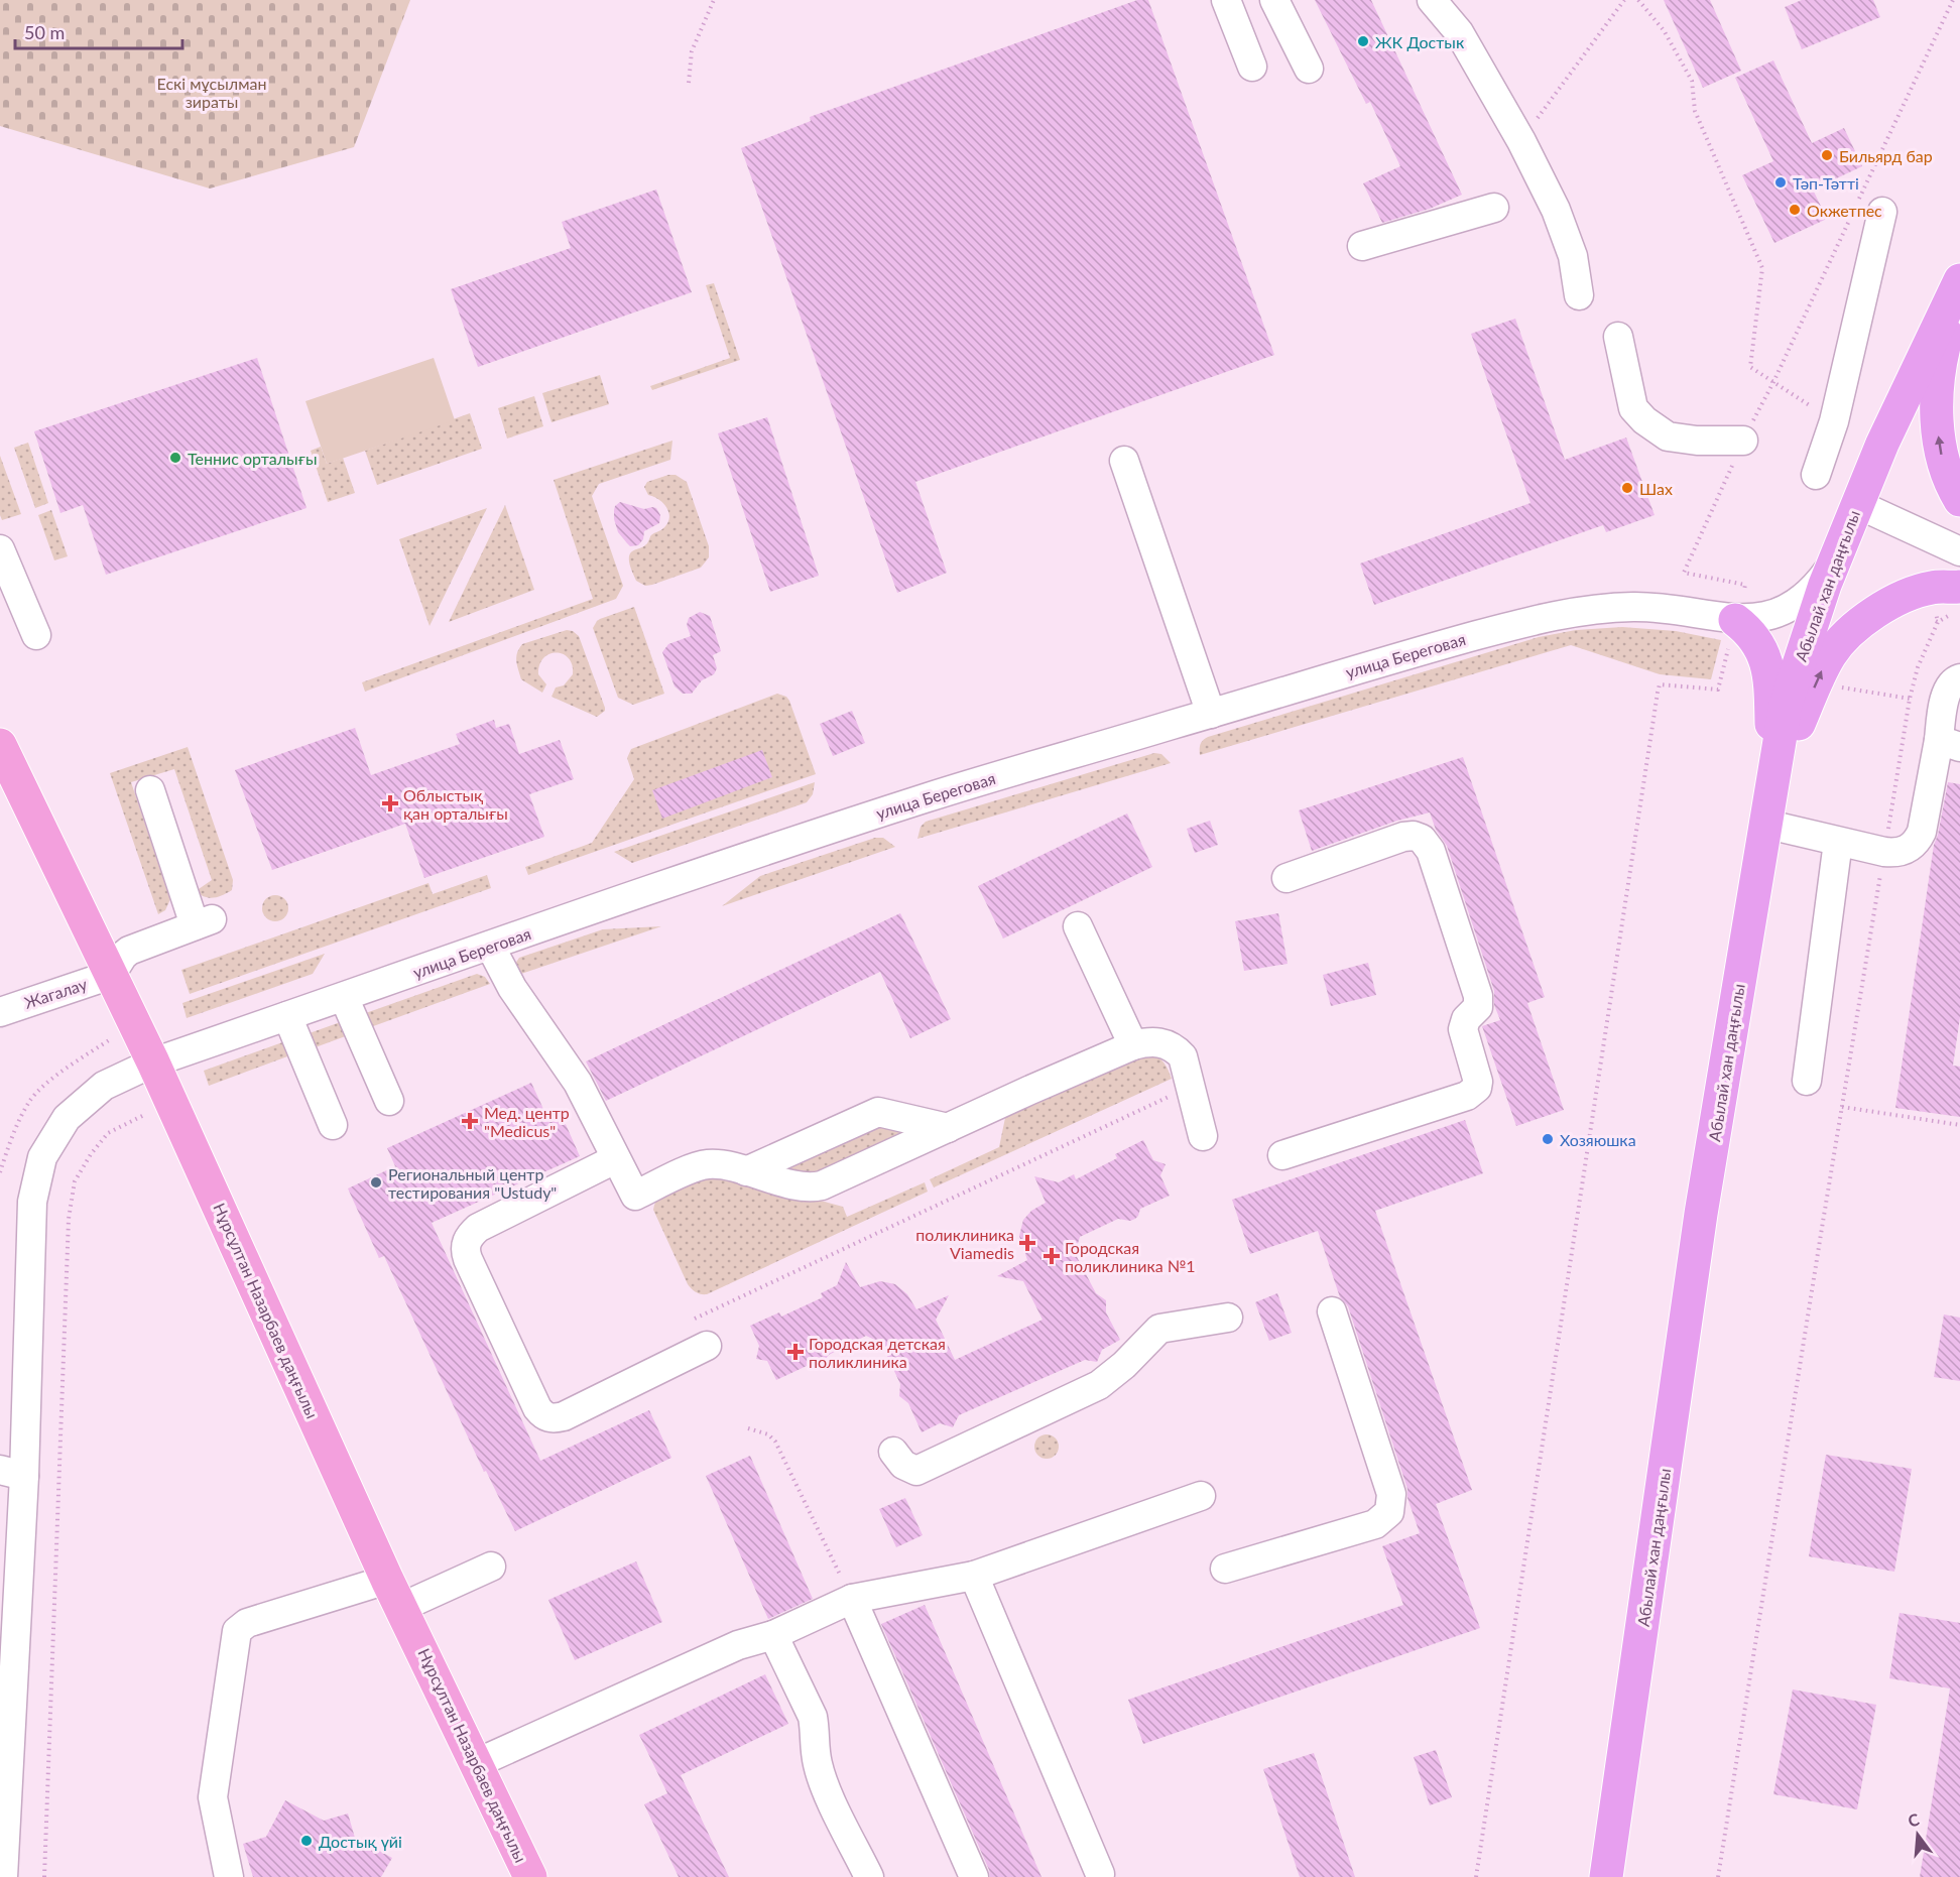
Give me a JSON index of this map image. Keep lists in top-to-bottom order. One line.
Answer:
{"streets":{"highway":["Абылай хан даңғылы"],"main road":["Нұрсұлтан Назарбаев даңғылы"],"street":["улица Береговая","Жагалау"]},"crossings":[["Абылай хан даңғылы","улица Береговая"],["улица Береговая","Нұрсұлтан Назарбаев даңғылы"],["Жагалау","Нұрсұлтан Назарбаев даңғылы"]],"parks":["Ескі мұсылман зираты"],"places":{"other":["ЖК Достык","Бильярд бар","Тәп-Тәтті","Окжетпес","Теннис орталығы","Шах","Хозяюшка","Региональный центр тестирования \"Ustudy\"","Достық үйі"],"health":["Облыстық қан орталығы","Мед. центр \"Medicus\"","поликлиника Viamedis","Городская поликлиника №1","Городская детская поликлиника"]},"scale_bar":"50 m","north":"top"}
